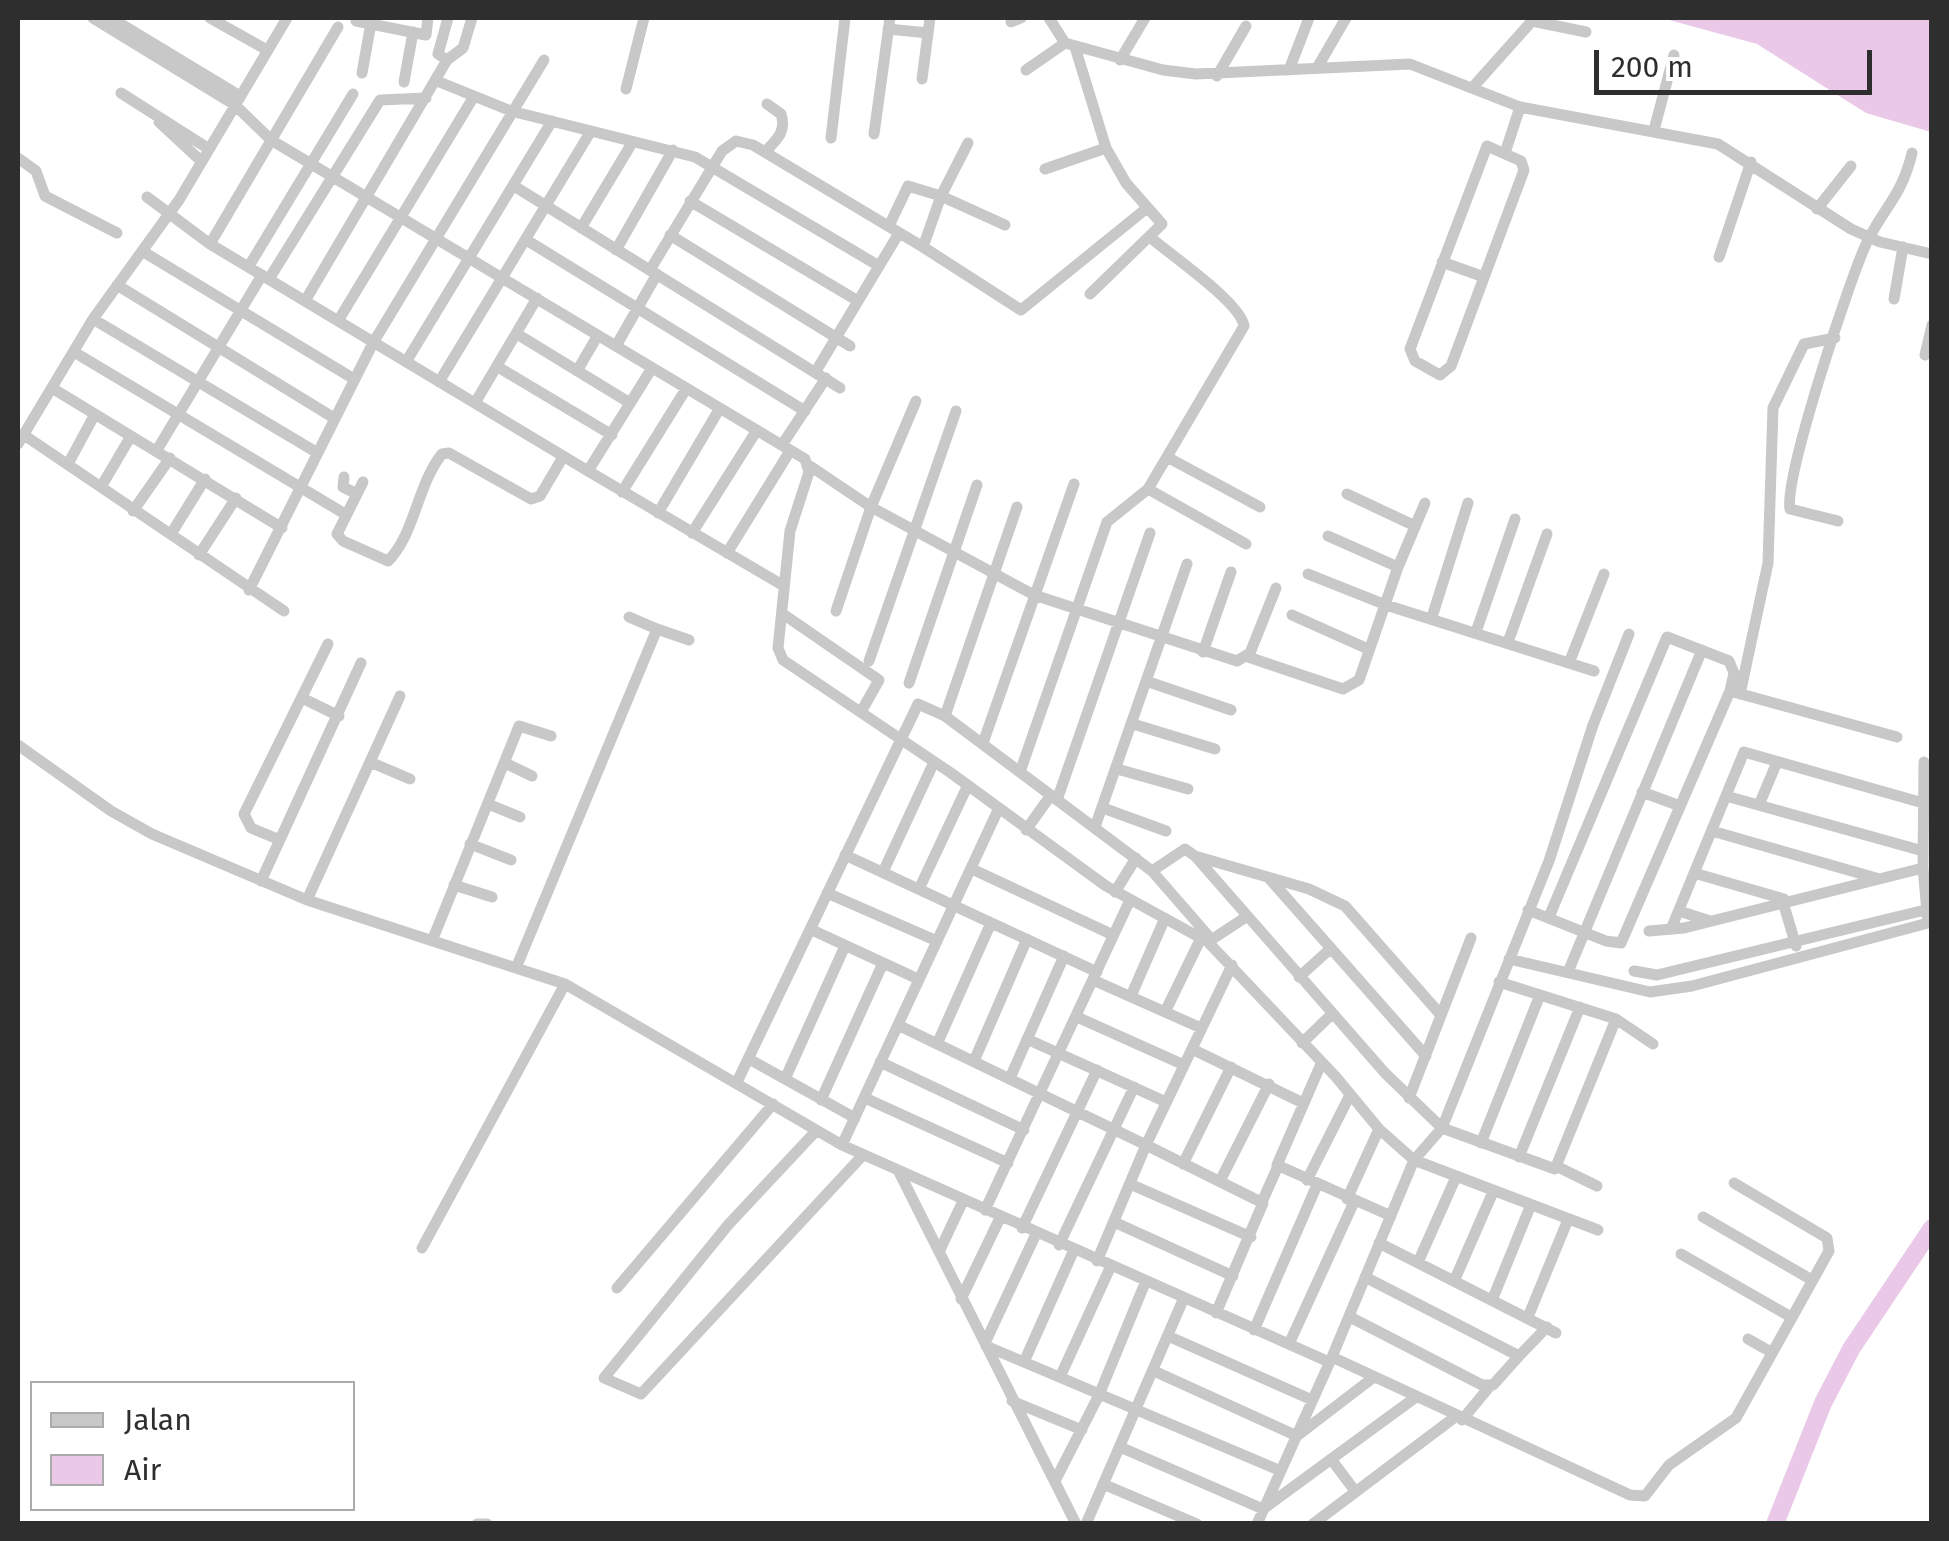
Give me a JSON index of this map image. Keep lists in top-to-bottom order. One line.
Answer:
{"legend":["Jalan","Air"],"scale_bar":"200 m"}
